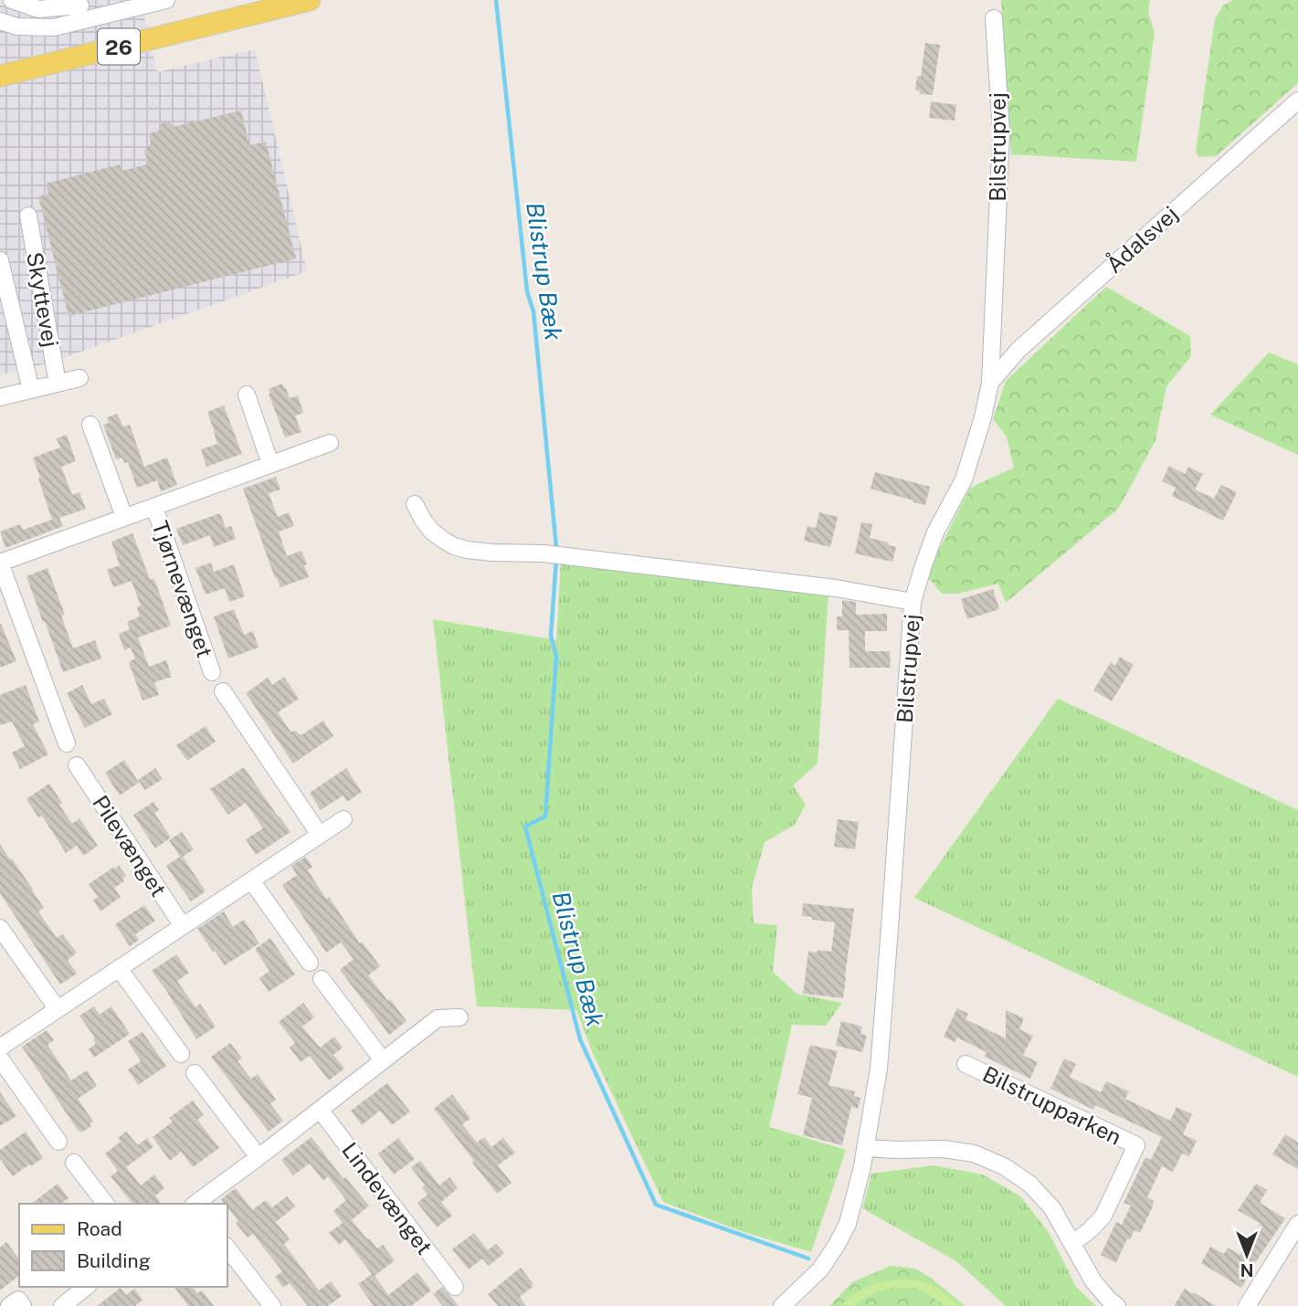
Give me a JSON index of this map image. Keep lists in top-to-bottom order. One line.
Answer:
{"streets":{"main road":["26"],"street":["Bilstrupvej","Ådalsvej","Skyttevej","Tjørnevænget","Pilevænget","Bilstrupparken","Lindevænget"]},"crossings":[["Bilstrupvej","Ådalsvej"]],"water":["Blistrup Bæk"],"legend":["Road","Building"],"north":"bottom"}
